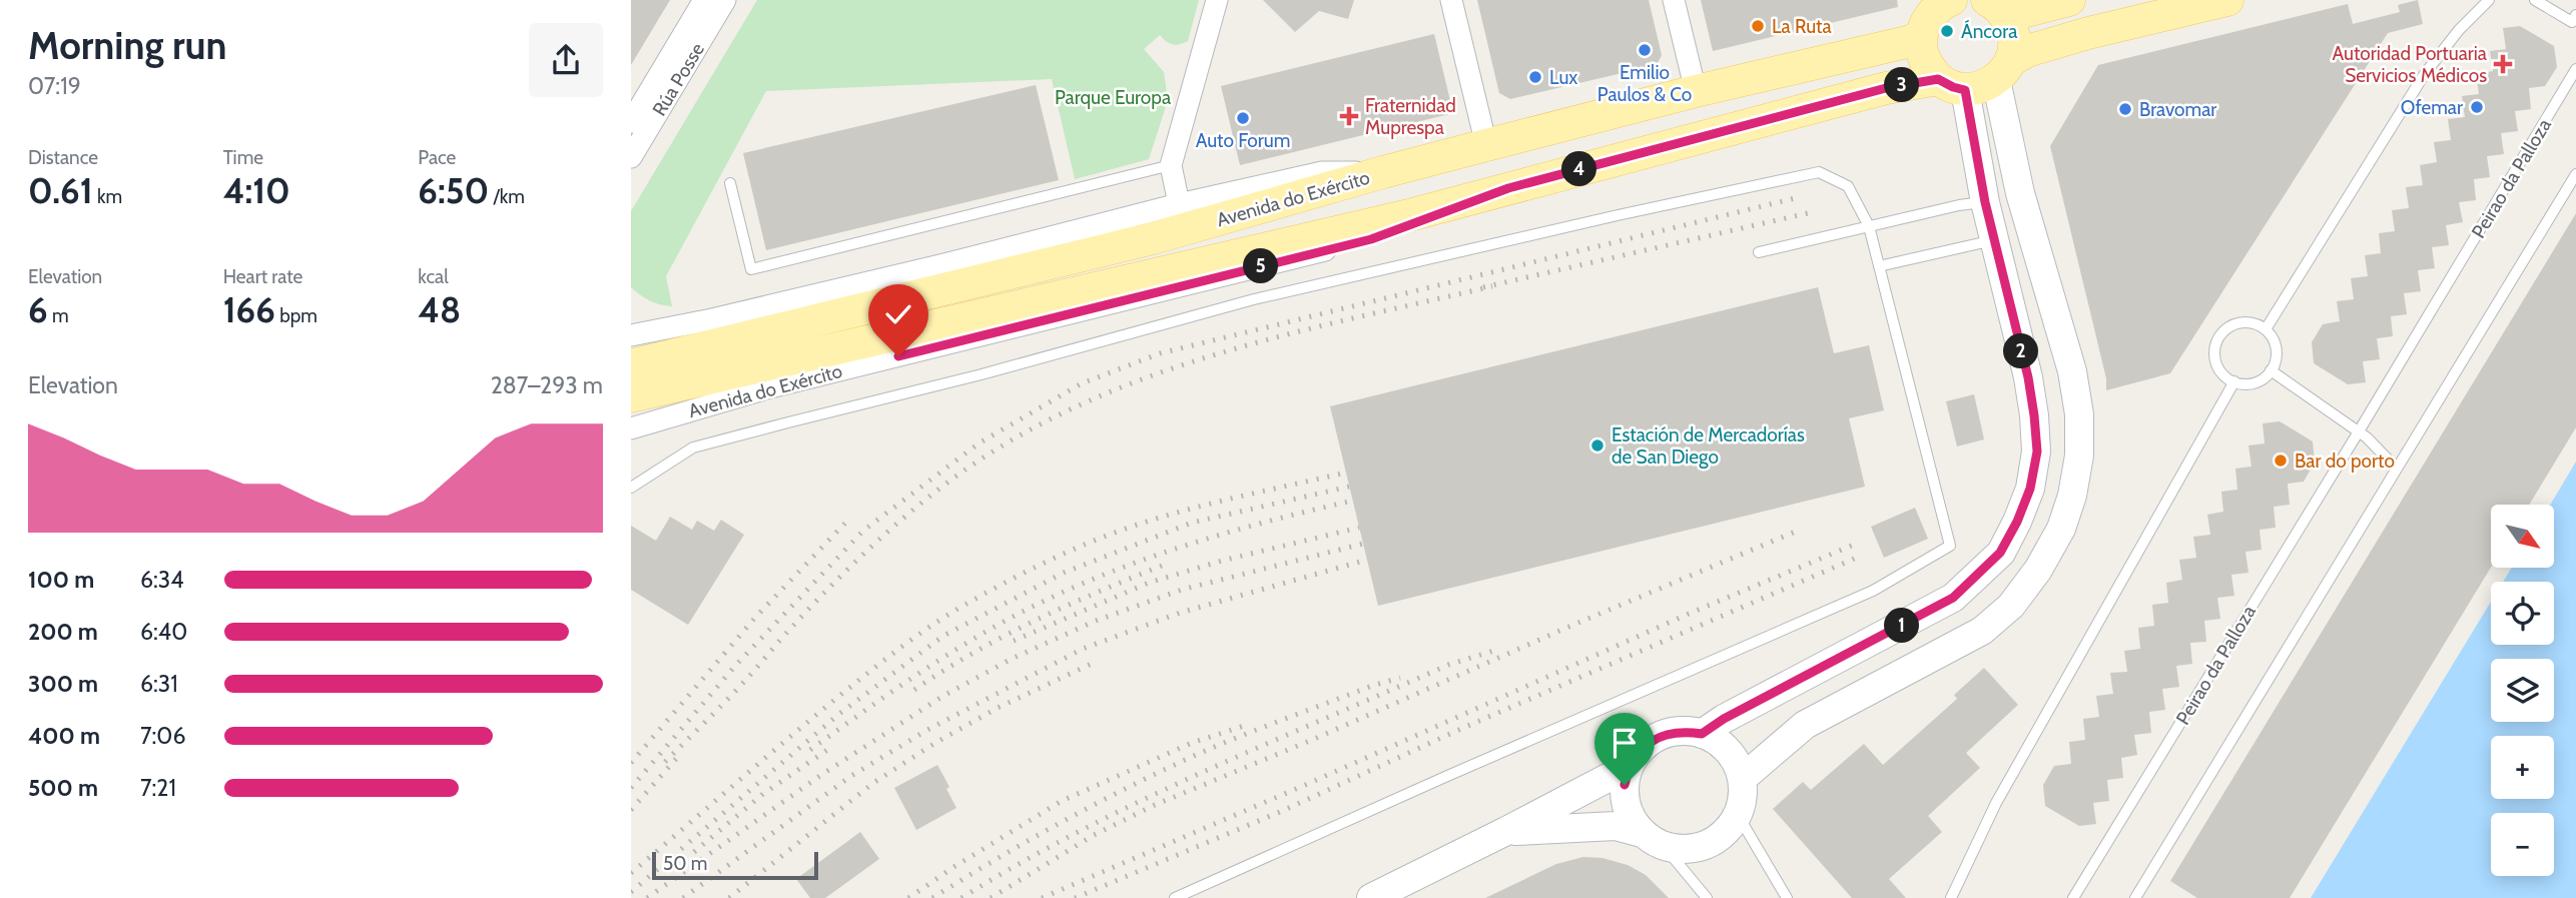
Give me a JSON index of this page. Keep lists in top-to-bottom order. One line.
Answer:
{"streets":{"main road":["Avenida do Exército"],"street":["Rúa Posse"],"lane":["Peirao da Palloza"]},"parks":["Parque Europa"],"places":{"other":["La Ruta","Áncora","Emilio Paulos & Co","Lux","Ofemar","Bravomar","Auto Forum","Estación de Mercadorías de San Diego","Bar do porto"],"health":["Autoridad Portuaria Servicios Médicos","Fraternidad Muprespa"]},"scale_bar":"50 m","north":"bottom right","page":{"heading":["Morning run","07:19"],"pins":["3","4","5","2","1"],"stats":[["Distance","0.61 km"],["Time","4:10"],["Pace","6:50 /km"],["Elevation","6 m"],["Heart rate","166 bpm"],["kcal","48"]],"chart":["Elevation","287–293 m"],"map_buttons":["+","−"],"list":[{"name":"100 m","note":"6:34"},{"name":"200 m","note":"6:40"},{"name":"300 m","note":"6:31"},{"name":"400 m","note":"7:06"},{"name":"500 m","note":"7:21"}],"scale":"50 m"}}
